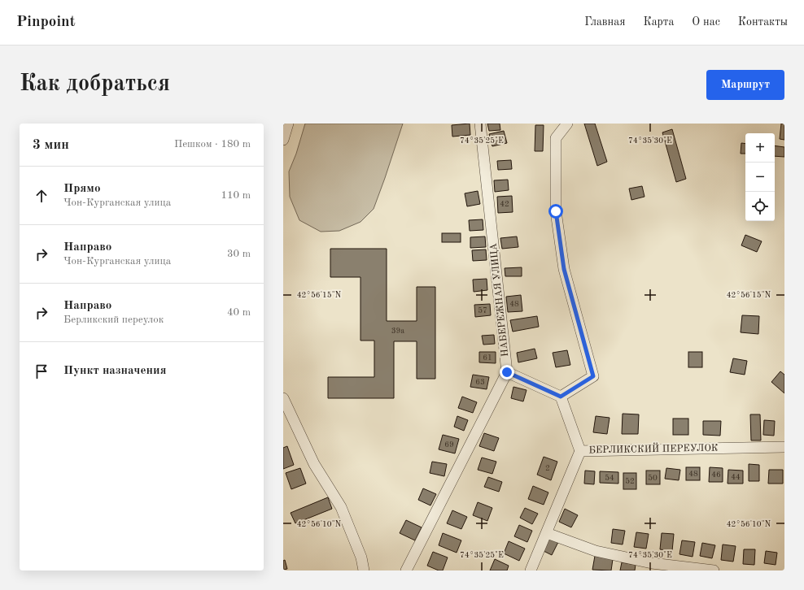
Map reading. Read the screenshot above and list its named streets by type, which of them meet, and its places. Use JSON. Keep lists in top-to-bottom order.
{
  "streets": {
    "street": ["НАБЕРЕЖНАЯ УЛИЦА", "БЕРЛИКСКИЙ ПЕРЕУЛОК"]
  },
  "house_numbers": [
    "42",
    "48",
    "57",
    "39а",
    "61",
    "63",
    "69",
    "2",
    "48",
    "46",
    "44",
    "54",
    "50",
    "52"
  ],
  "page": {
    "header": "Pinpoint",
    "nav": [
      "Главная",
      "Карта",
      "О нас",
      "Контакты"
    ],
    "buttons": "Маршрут",
    "title": "Как добраться",
    "heading": ["3 мин", "Пешком · 180 m"],
    "map_buttons": ["+", "−"],
    "list": [
      ["Прямо", "Чон-Курганская улица", "110 m"],
      ["Направо", "Чон-Курганская улица", "30 m"],
      ["Направо", "Берликский переулок", "40 m"],
      "Пункт назначения"
    ]
  },
  "coordinates": [
    "74°35'25\"E",
    "74°35'30\"E",
    "42°56'15\"N",
    "42°56'10\"N"
  ]
}
